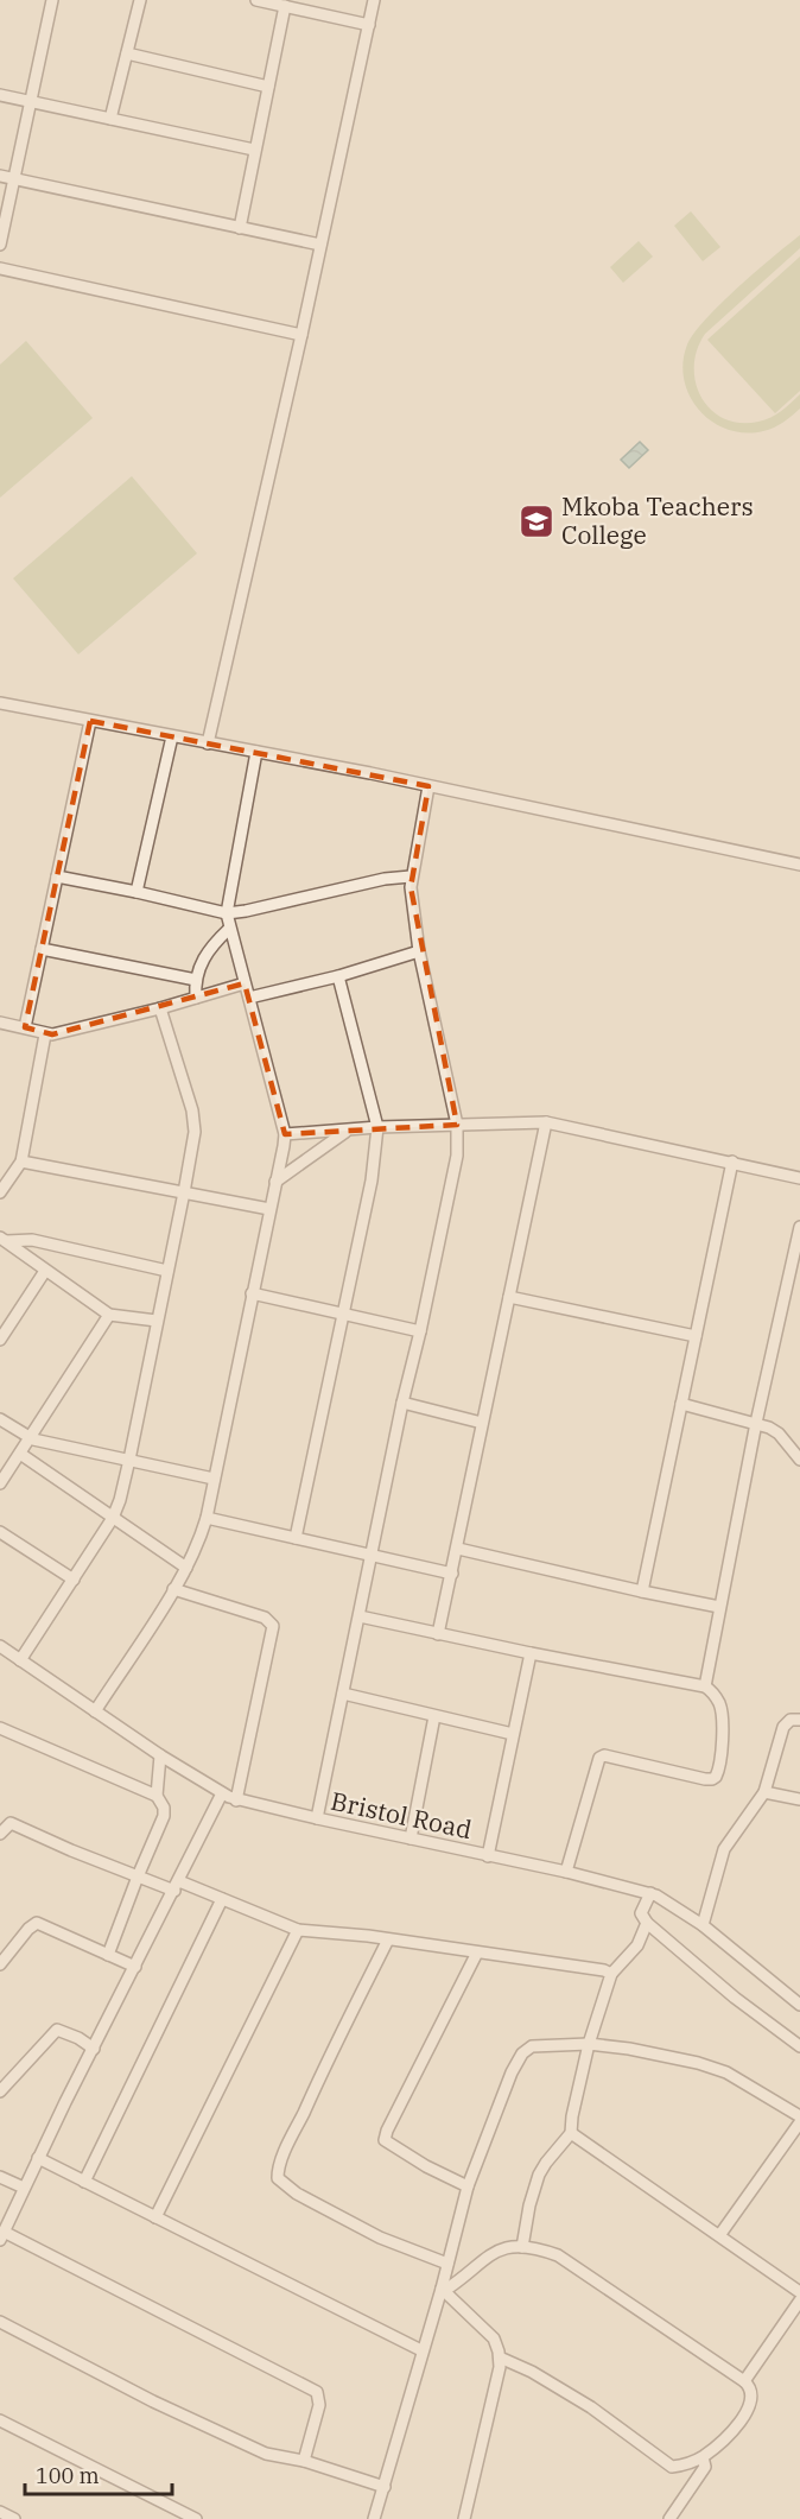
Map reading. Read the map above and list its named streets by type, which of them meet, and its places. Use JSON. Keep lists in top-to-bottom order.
{
  "streets": {
    "street": ["Bristol Road"]
  },
  "places": {
    "school or university": ["Mkoba Teachers College"]
  },
  "scale_bar": "100 m"
}
